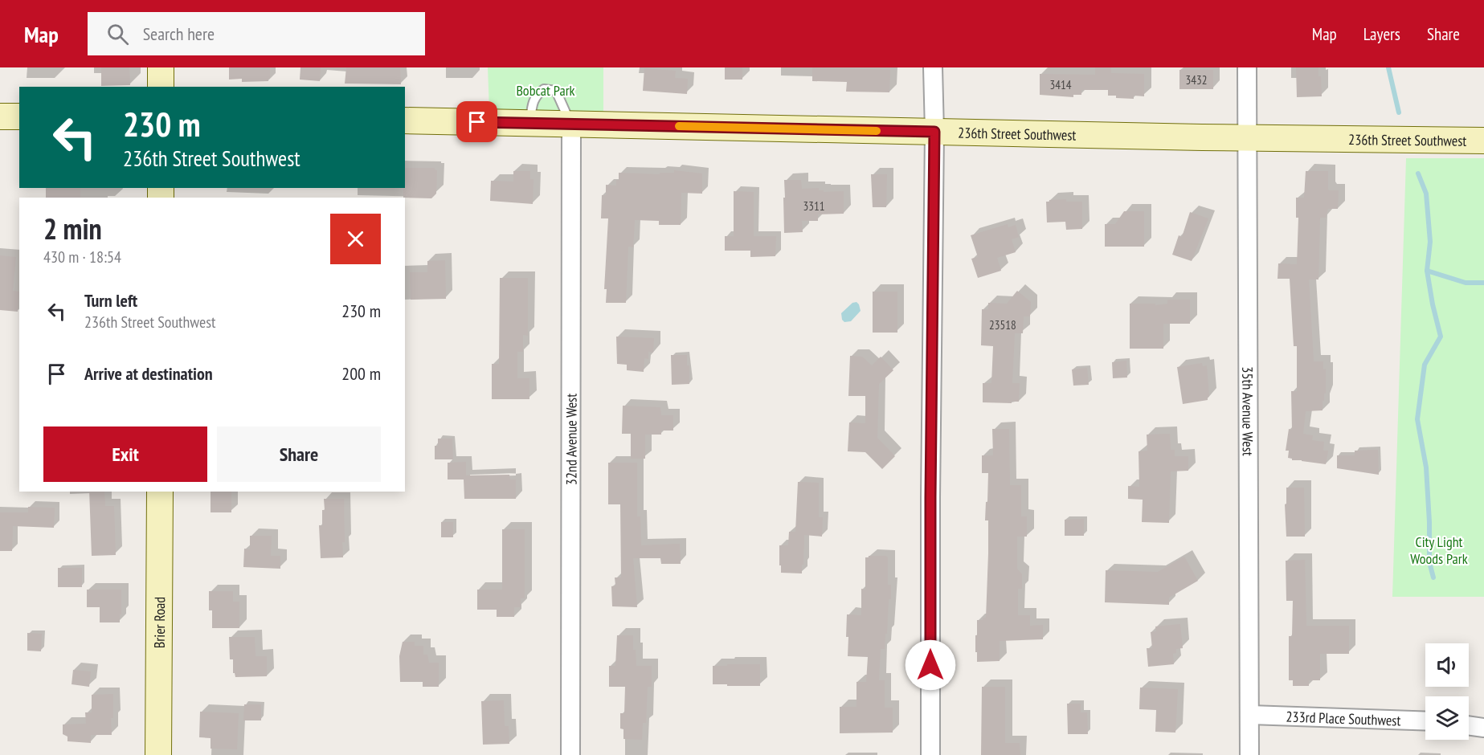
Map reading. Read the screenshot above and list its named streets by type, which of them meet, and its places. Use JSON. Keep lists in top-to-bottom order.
{
  "streets": {
    "street": [
      "236th Street Southwest",
      "35th Avenue West",
      "32nd Avenue West",
      "Brier Road",
      "233rd Place Southwest"
    ]
  },
  "crossings": [
    ["236th Street Southwest", "35th Avenue West"],
    ["236th Street Southwest", "32nd Avenue West"],
    ["35th Avenue West", "233rd Place Southwest"]
  ],
  "parks": ["Bobcat Park", "City Light Woods Park"],
  "house_numbers": [
    "3432",
    "3414",
    "3311",
    "23518"
  ],
  "page": {
    "header": "Map",
    "search": "Search here",
    "nav": ["Map", "Layers", "Share"],
    "turn": ["230 m", "236th Street Southwest"],
    "heading": ["2 min", "430 m · 18:54"],
    "list": [
      {
        "name": "Turn left",
        "note": "236th Street Southwest",
        "value": "230 m"
      },
      {
        "name": "Arrive at destination",
        "value": "200 m"
      }
    ],
    "buttons": ["Exit", "Share"]
  }
}
